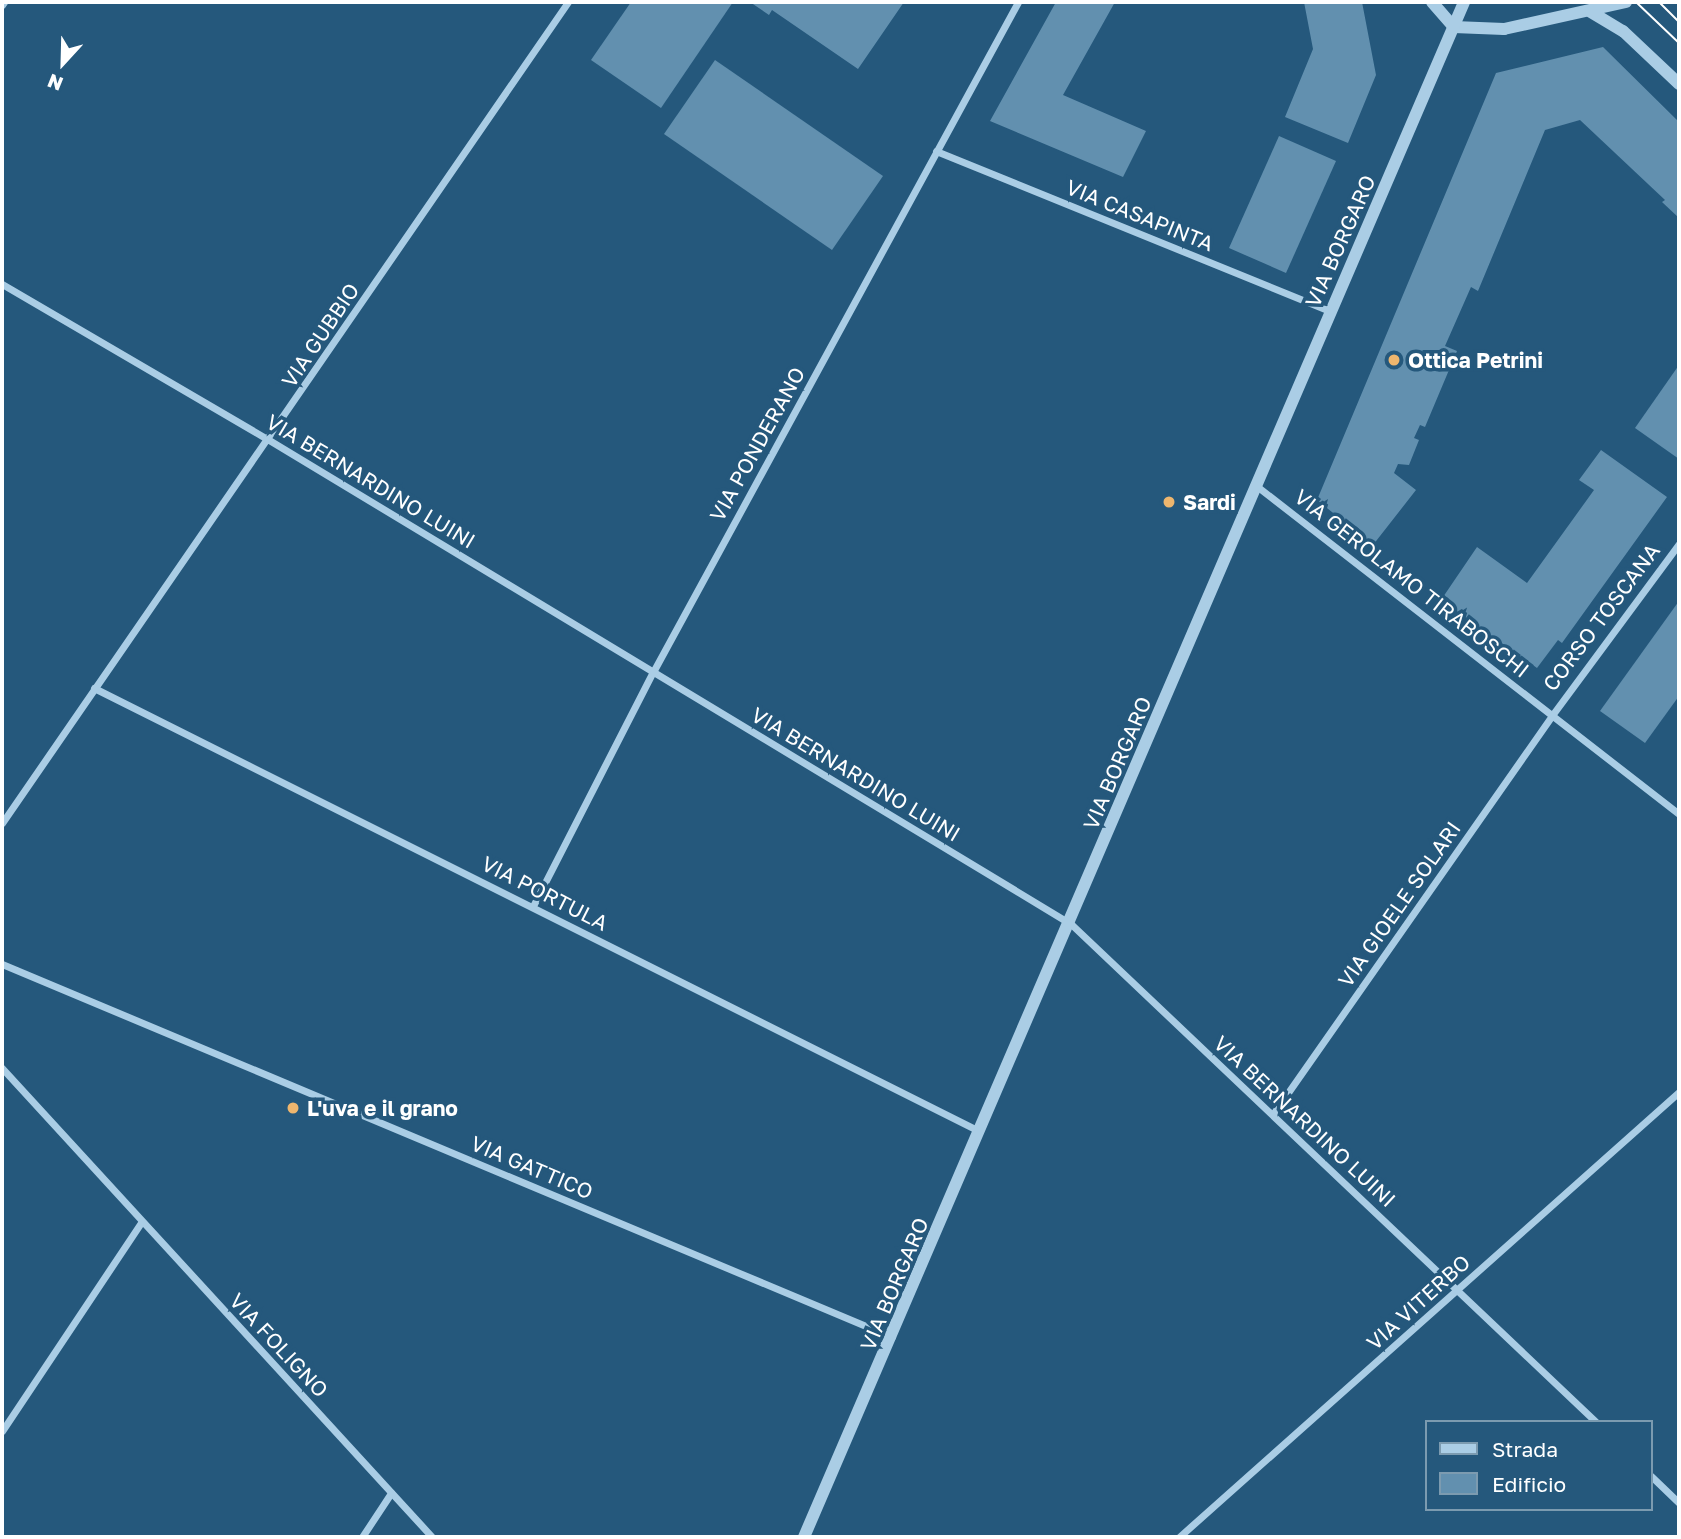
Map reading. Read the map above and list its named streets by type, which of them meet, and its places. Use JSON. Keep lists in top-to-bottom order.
{
  "streets": {
    "street": [
      "VIA CASAPINTA",
      "VIA BORGARO",
      "VIA GUBBIO",
      "VIA PONDERANO",
      "VIA BERNARDINO LUINI",
      "VIA GEROLAMO TIRABOSCHI",
      "CORSO TOSCANA",
      "VIA PORTULA",
      "VIA GIOELE SOLARI",
      "VIA GATTICO",
      "VIA VITERBO",
      "VIA FOLIGNO"
    ]
  },
  "crossings": [
    ["VIA CASAPINTA", "VIA BORGARO"],
    ["VIA CASAPINTA", "VIA PONDERANO"],
    ["VIA BORGARO", "VIA BERNARDINO LUINI"],
    ["VIA BORGARO", "VIA GEROLAMO TIRABOSCHI"],
    ["VIA BORGARO", "VIA PORTULA"],
    ["VIA BORGARO", "VIA GATTICO"],
    ["VIA GUBBIO", "VIA BERNARDINO LUINI"],
    ["VIA GUBBIO", "VIA PORTULA"],
    ["VIA PONDERANO", "VIA BERNARDINO LUINI"],
    ["VIA PONDERANO", "VIA PORTULA"],
    ["VIA BERNARDINO LUINI", "VIA GIOELE SOLARI"],
    ["VIA BERNARDINO LUINI", "VIA VITERBO"],
    ["VIA GEROLAMO TIRABOSCHI", "CORSO TOSCANA"],
    ["VIA GEROLAMO TIRABOSCHI", "VIA GIOELE SOLARI"],
    ["CORSO TOSCANA", "VIA GIOELE SOLARI"]
  ],
  "places": ["Ottica Petrini", "Sardi", "L'uva e il grano"],
  "legend": ["Strada", "Edificio"],
  "north": "bottom"
}
